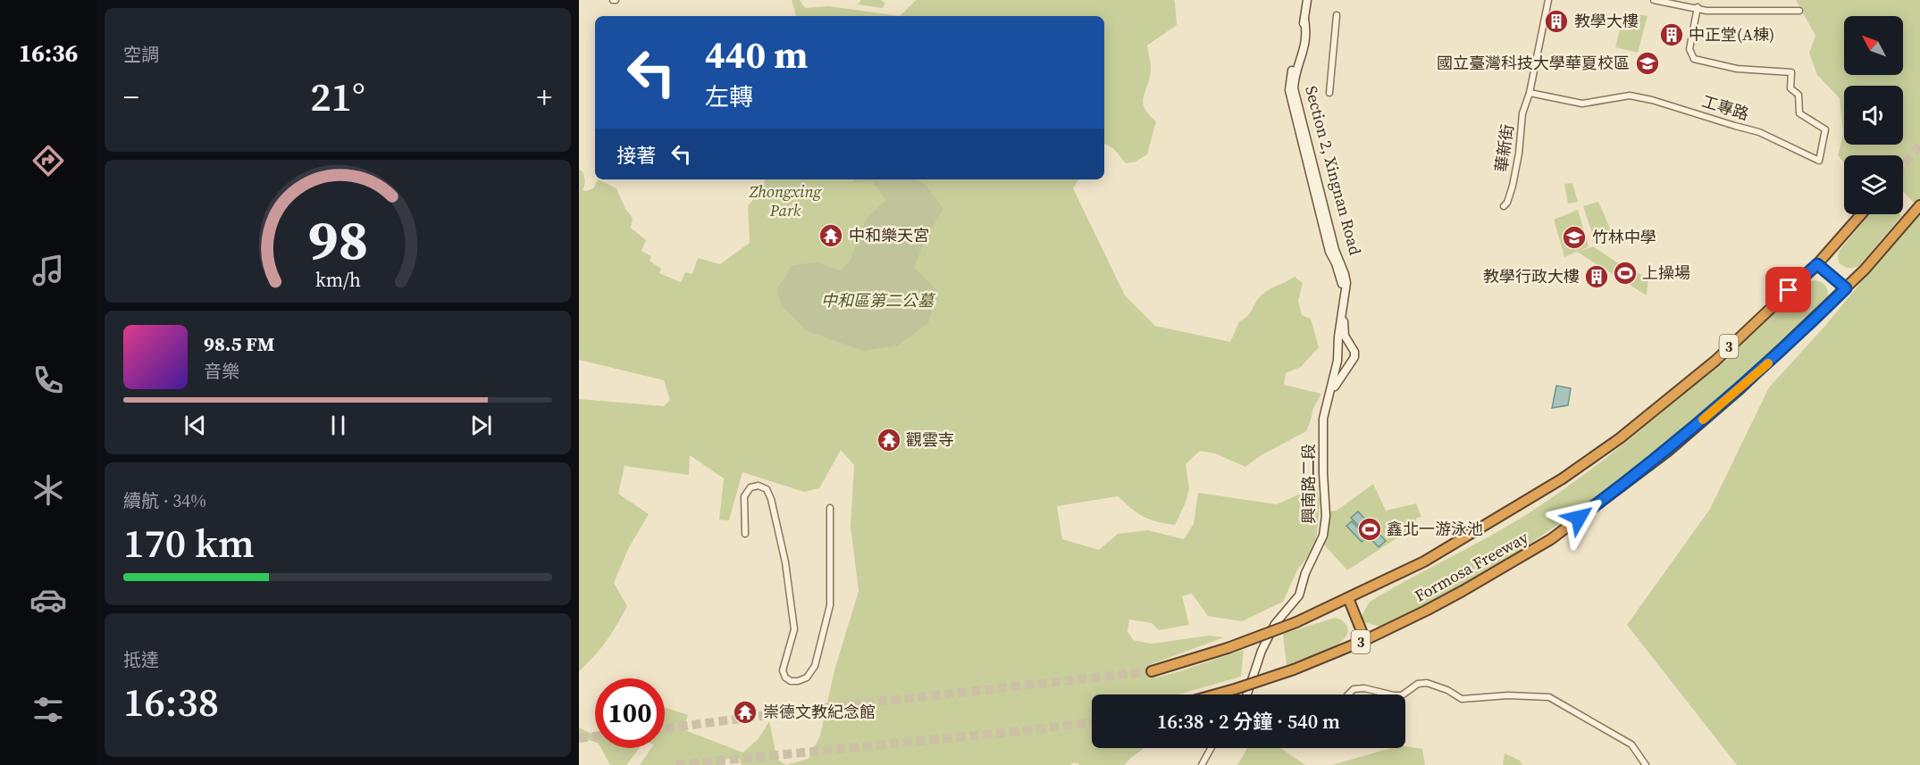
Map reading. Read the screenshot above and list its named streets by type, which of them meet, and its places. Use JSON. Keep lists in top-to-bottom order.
{
  "streets": {
    "highway": ["3", "Formosa Freeway"],
    "street": [
      "工專路",
      "華新街",
      "Section 2, Xingnan Road",
      "興南路二段"
    ]
  },
  "crossings": [
    ["工專路", "華新街"],
    ["Section 2, Xingnan Road", "興南路二段"]
  ],
  "parks": ["Zhongxing Park", "中和區第二公墓"],
  "places": {
    "building": ["教學大樓", "中正堂(A棟)", "教學行政大樓"],
    "school or university": ["國立臺灣科技大學華夏校區", "竹林中學"],
    "temple": ["中和樂天宮", "觀雲寺", "崇德文教紀念館"],
    "sports": ["上操場", "鑫北一游泳池"]
  },
  "north": "top left",
  "page": {
    "tabs": "16:36",
    "tile": [
      "空調",
      ["續航 · 34%", "170 km"],
      ["抵達", "16:38"]
    ],
    "turn": ["440 m", "左轉"],
    "heat": ["−", "21°", "+"],
    "then": "接著",
    "song": ["98.5 FM", "音樂"],
    "limit": "100",
    "trip": "16:38 · 2 分鐘 · 540 m",
    "gauge": ["98", "km/h"]
  }
}
